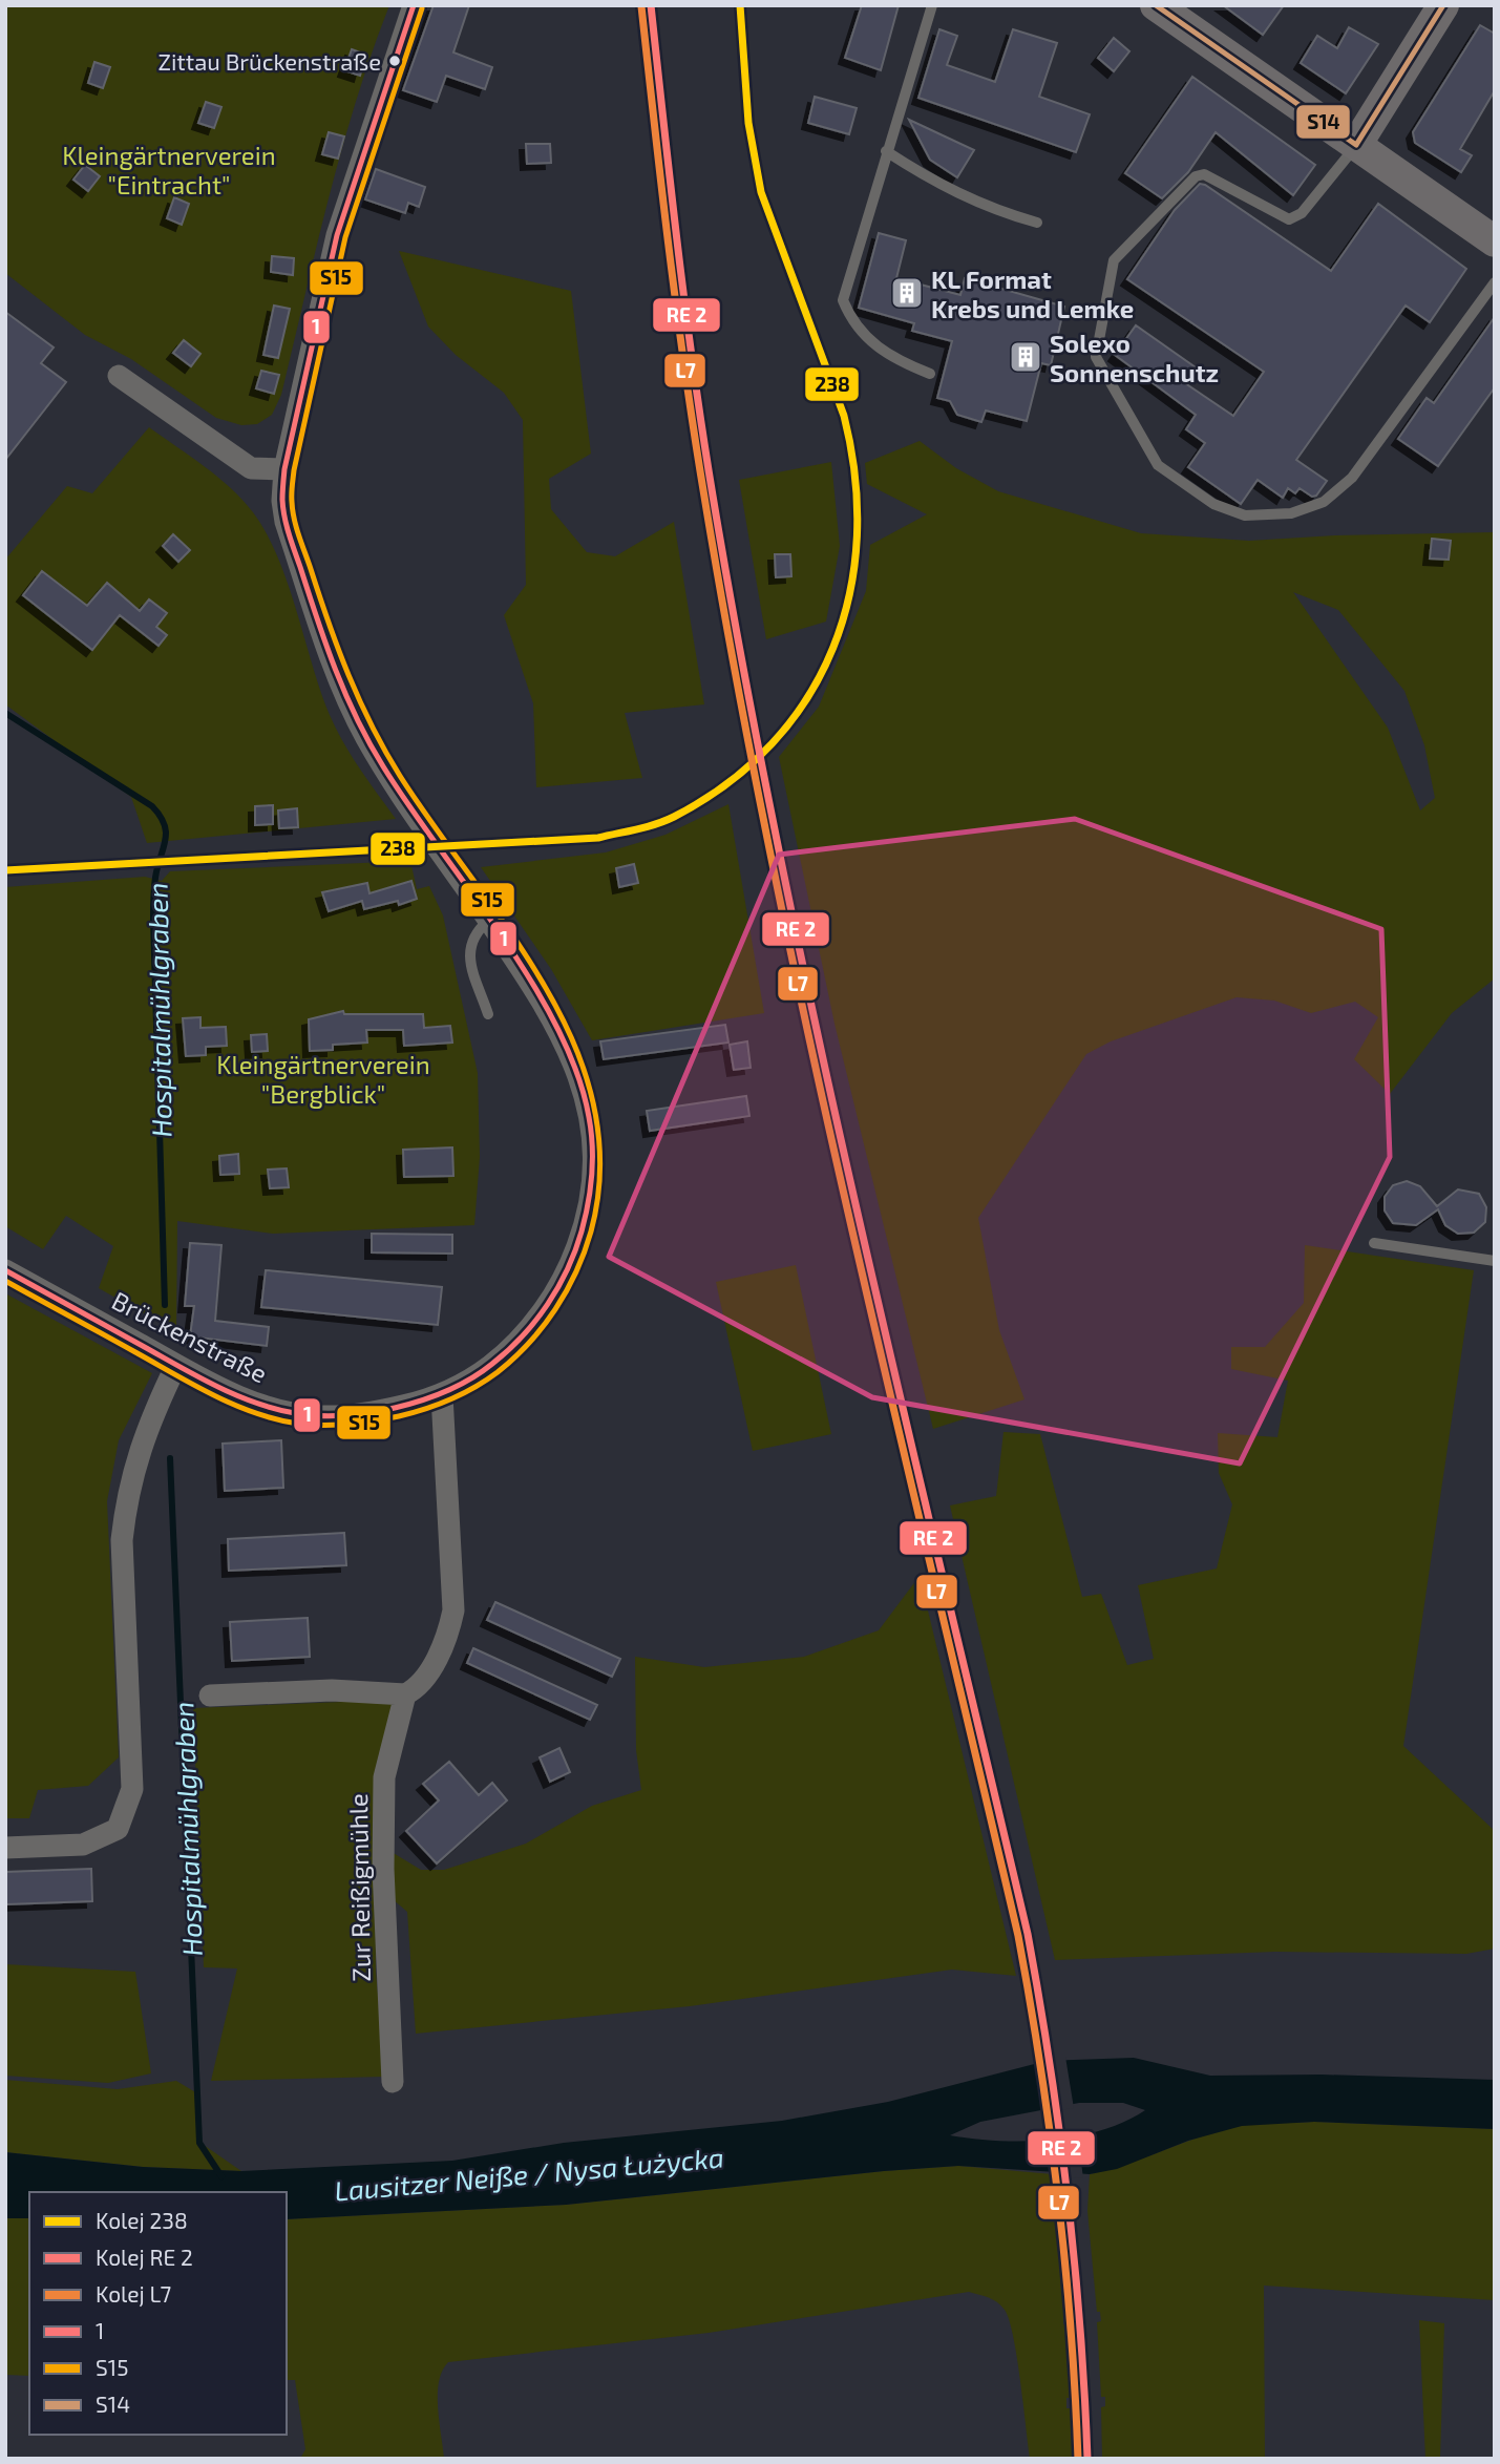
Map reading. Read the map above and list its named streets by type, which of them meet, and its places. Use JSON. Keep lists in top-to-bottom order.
{
  "streets": {
    "street": ["Brückenstraße", "Zur Reißigmühle"]
  },
  "water": ["Hospitalmühlgraben", "Lausitzer Neiße / Nysa Łużycka"],
  "parks": ["Kleingärtnerverein \"Eintracht\"", "Kleingärtnerverein \"Bergblick\""],
  "places": {
    "other": ["Zittau Brückenstraße"],
    "building": ["KL Format Krebs und Lemke", "Solexo Sonnenschutz"]
  },
  "lines": [
    "rail line 238",
    "transit line 1",
    "transit line S14",
    "rail line L7",
    "transit line S15"
  ],
  "legend": [
    "Kolej 238",
    "Kolej RE 2",
    "Kolej L7",
    "1",
    "S15",
    "S14"
  ]
}
